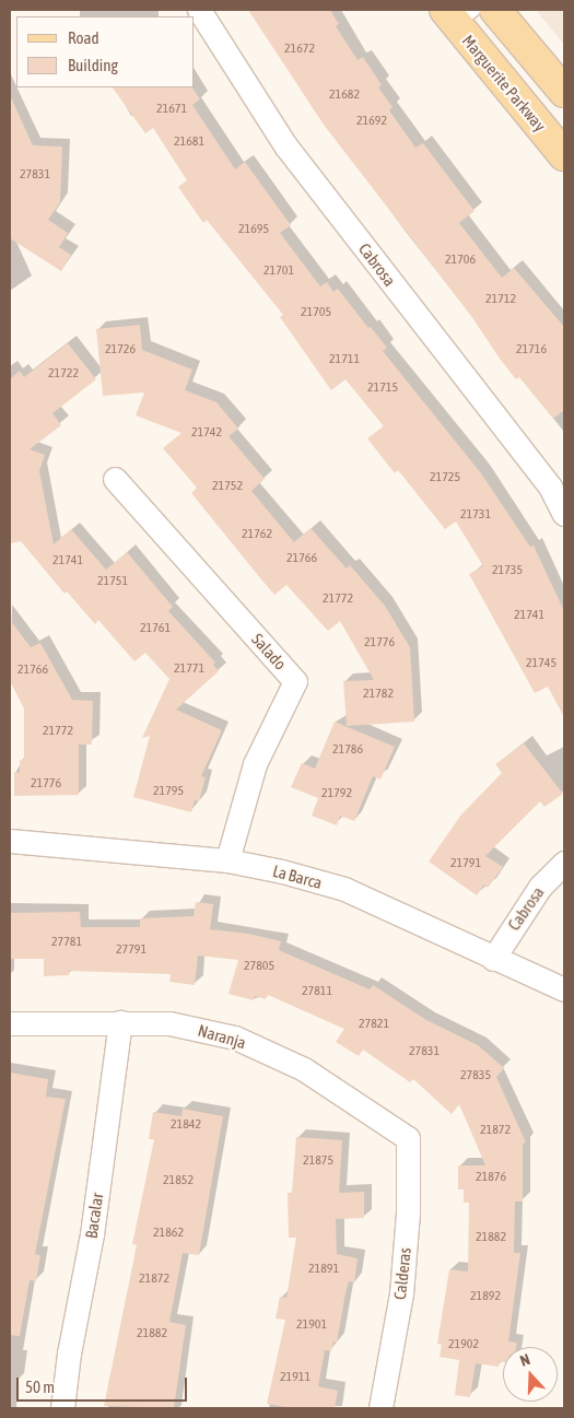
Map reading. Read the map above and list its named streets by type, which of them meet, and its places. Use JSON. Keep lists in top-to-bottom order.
{
  "streets": {
    "main road": ["Marguerite Parkway"],
    "street": [
      "Cabrosa",
      "Salado",
      "La Barca",
      "Naranja",
      "Bacalar",
      "Calderas"
    ]
  },
  "crossings": [
    ["Cabrosa", "La Barca"],
    ["Salado", "La Barca"],
    ["Naranja", "Bacalar"],
    ["Naranja", "Calderas"]
  ],
  "house_numbers": [
    "21672",
    "21682",
    "21671",
    "21692",
    "21681",
    "27831",
    "21695",
    "21706",
    "21701",
    "21712",
    "21705",
    "21726",
    "21716",
    "21711",
    "21722",
    "21715",
    "21742",
    "21725",
    "21752",
    "21731",
    "21762",
    "21766",
    "21741",
    "21735",
    "21751",
    "21772",
    "21741",
    "21761",
    "21776",
    "21745",
    "21771",
    "21766",
    "21782",
    "21772",
    "21786",
    "21776",
    "21795",
    "21792",
    "21791",
    "27781",
    "27791",
    "27805",
    "27811",
    "27821",
    "27831",
    "27835",
    "21842",
    "21872",
    "21875",
    "21876",
    "21852",
    "21862",
    "21882",
    "21891",
    "21872",
    "21892",
    "21901",
    "21882",
    "21902",
    "21911"
  ],
  "legend": ["Road", "Building"],
  "scale_bar": "50 m",
  "north": "top"
}
